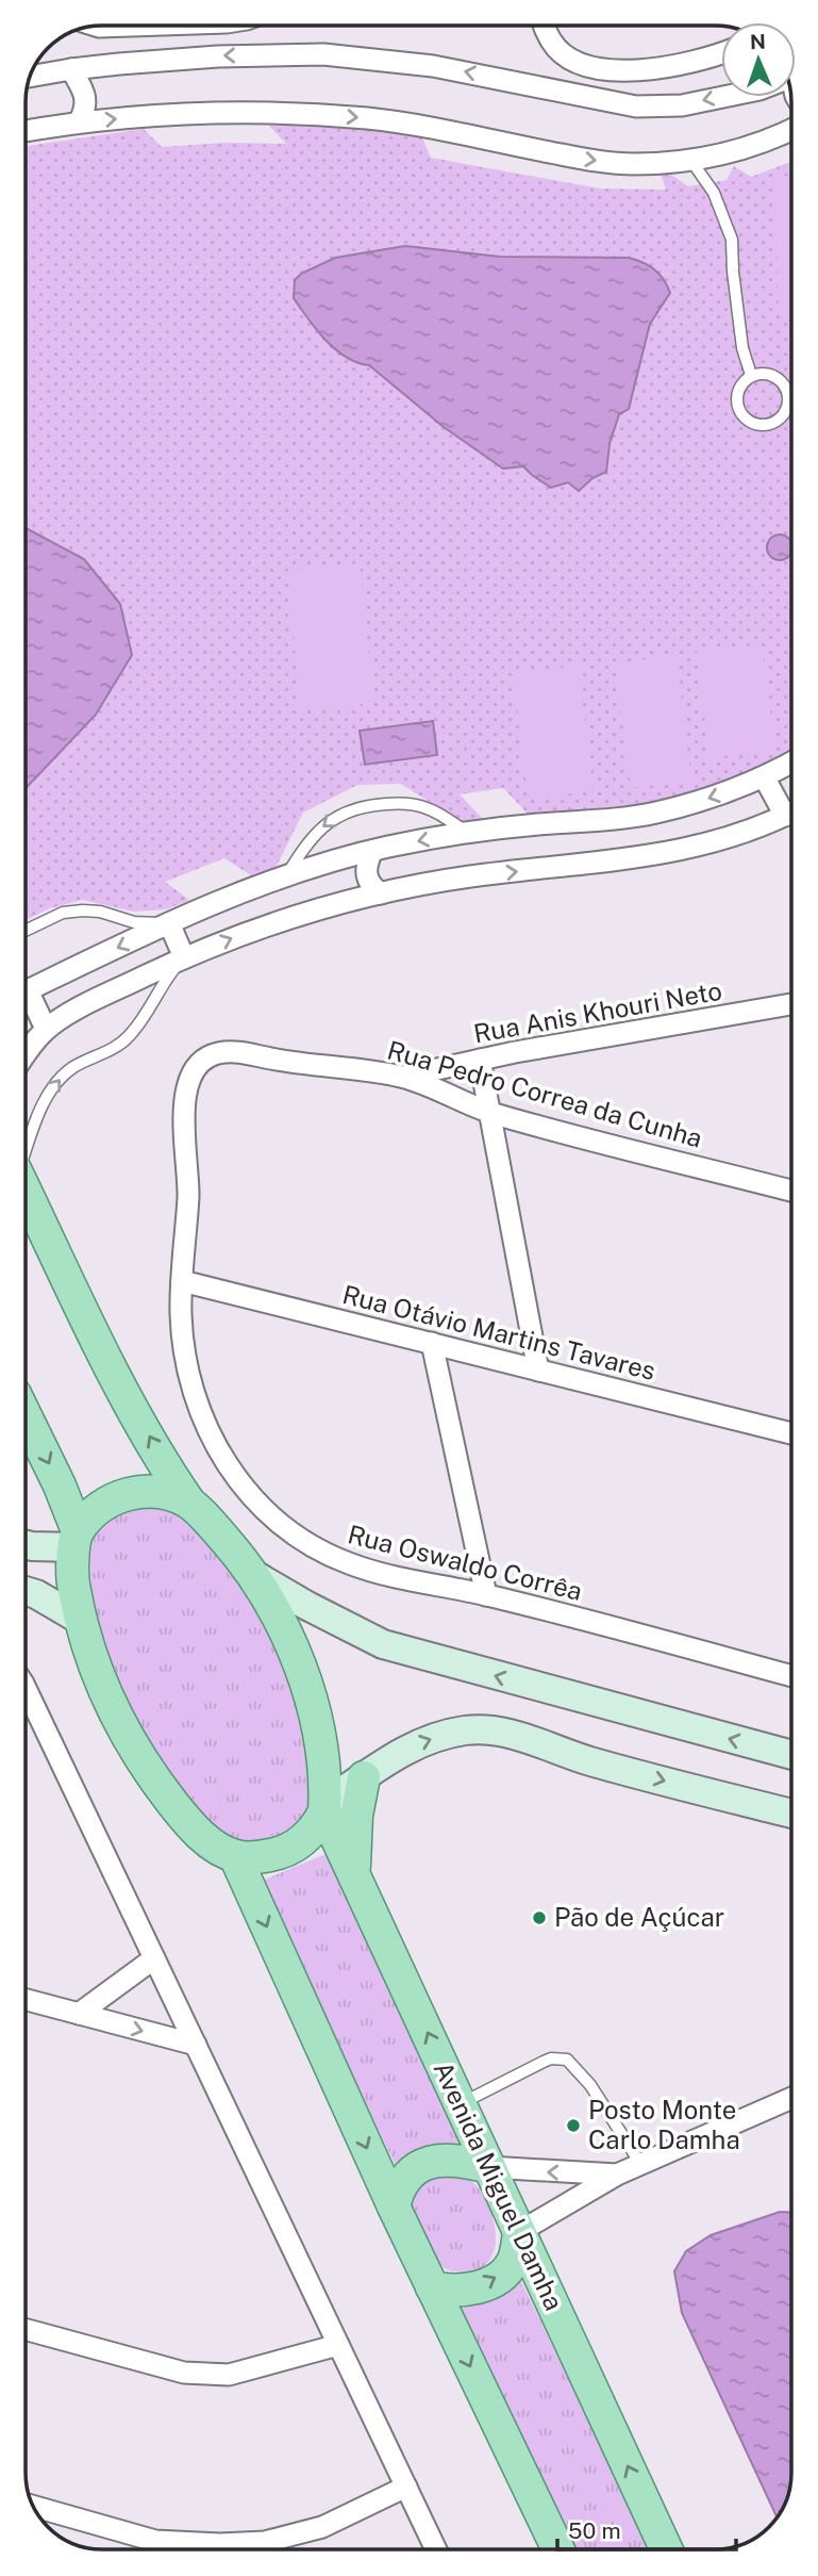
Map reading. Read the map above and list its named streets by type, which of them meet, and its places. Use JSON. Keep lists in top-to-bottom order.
{
  "streets": {
    "main road": ["Avenida Miguel Damha"],
    "street": [
      "Rua Anis Khouri Neto",
      "Rua Pedro Correa da Cunha",
      "Rua Otávio Martins Tavares",
      "Rua Oswaldo Corrêa"
    ]
  },
  "crossings": [
    ["Rua Anis Khouri Neto", "Rua Pedro Correa da Cunha"],
    ["Rua Pedro Correa da Cunha", "Rua Oswaldo Corrêa"],
    ["Rua Otávio Martins Tavares", "Rua Oswaldo Corrêa"]
  ],
  "places": ["Pão de Açúcar", "Posto Monte Carlo Damha"],
  "scale_bar": "50 m",
  "north": "top"
}
